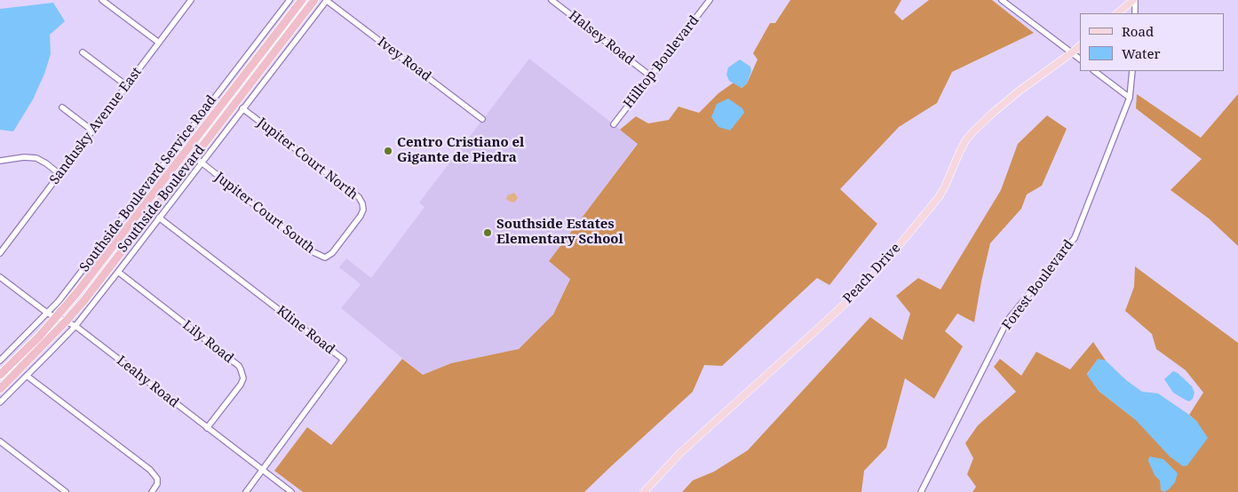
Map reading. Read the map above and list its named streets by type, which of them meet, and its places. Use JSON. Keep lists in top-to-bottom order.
{
  "streets": {
    "highway": ["Southside Boulevard"],
    "main road": ["Peach Drive"],
    "street": [
      "Halsey Road",
      "Ivey Road",
      "Hilltop Boulevard",
      "Sandusky Avenue East",
      "Jupiter Court North",
      "Southside Boulevard Service Road",
      "Jupiter Court South",
      "Forest Boulevard",
      "Kline Road",
      "Lily Road",
      "Leahy Road"
    ]
  },
  "crossings": [
    ["Halsey Road", "Hilltop Boulevard"],
    ["Jupiter Court North", "Jupiter Court South"],
    ["Southside Boulevard Service Road", "Jupiter Court South"],
    ["Southside Boulevard Service Road", "Leahy Road"],
    ["Southside Boulevard", "Jupiter Court South"],
    ["Southside Boulevard", "Leahy Road"],
    ["Kline Road", "Leahy Road"],
    ["Lily Road", "Leahy Road"]
  ],
  "places": ["Centro Cristiano el Gigante de Piedra", "Southside Estates Elementary School"],
  "legend": ["Road", "Water"]
}
